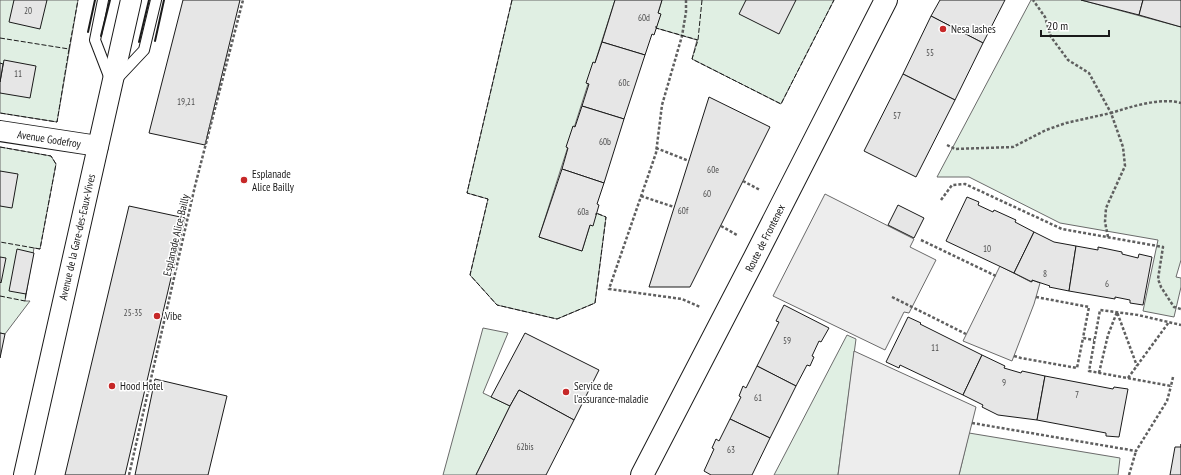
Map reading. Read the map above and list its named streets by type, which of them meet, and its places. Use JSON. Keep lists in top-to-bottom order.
{
  "streets": {
    "main road": ["Route de Frontenex"],
    "street": ["Avenue Godefroy", "Avenue de la Gare-des-Eaux-Vives"],
    "path": ["Esplanade Alice-Bailly"]
  },
  "crossings": [
    ["Avenue Godefroy", "Avenue de la Gare-des-Eaux-Vives"]
  ],
  "places": [
    "Nesa lashes",
    "Esplanade Alice Bailly",
    "Vibe",
    "Hood Hotel",
    "Service de l'assurance-maladie"
  ],
  "house_numbers": [
    "20",
    "60d",
    "55",
    "11",
    "60c",
    "19,21",
    "57",
    "60b",
    "60e",
    "60",
    "60f",
    "60a",
    "10",
    "8",
    "6",
    "25-35",
    "59",
    "11",
    "9",
    "7",
    "61",
    "62bis",
    "63"
  ],
  "scale_bar": "20 m"
}
